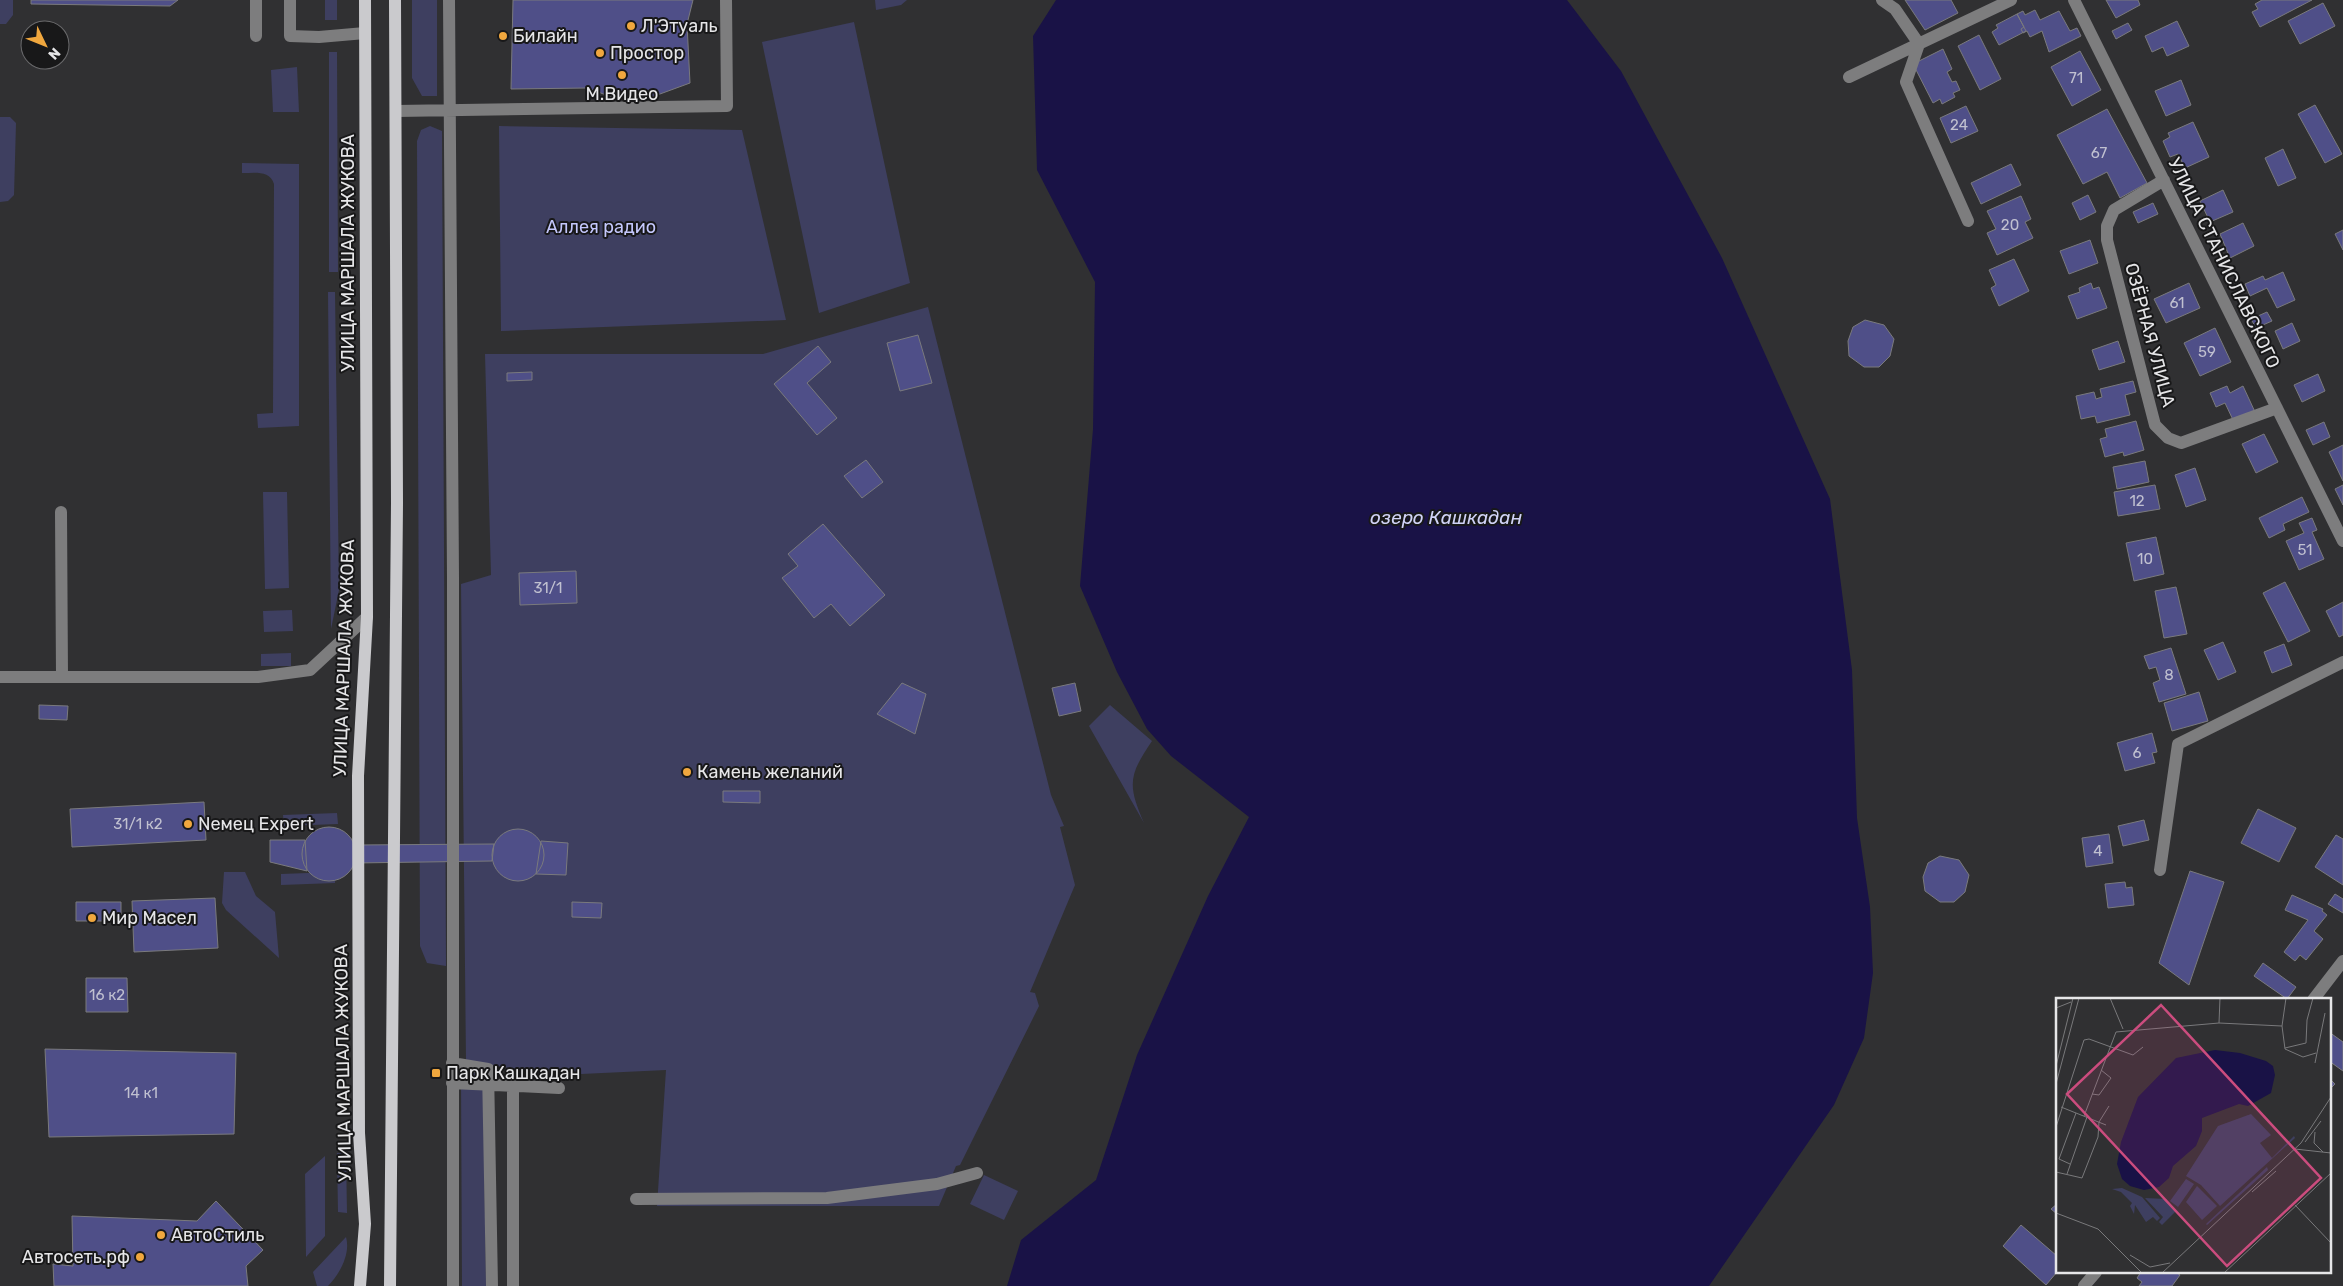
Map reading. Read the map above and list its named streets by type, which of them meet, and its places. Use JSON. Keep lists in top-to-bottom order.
{
  "streets": {
    "main road": ["УЛИЦА МАРШАЛА ЖУКОВА"],
    "street": ["УЛИЦА СТАНИСЛАВСКОГО", "ОЗЁРНАЯ УЛИЦА"]
  },
  "crossings": [
    ["УЛИЦА СТАНИСЛАВСКОГО", "ОЗЁРНАЯ УЛИЦА"]
  ],
  "water": ["озеро Кашкадан"],
  "parks": ["Аллея радио"],
  "places": {
    "other": [
      "Л'Этуаль",
      "Билайн",
      "Простор",
      "М.Видео",
      "Камень желаний",
      "Nемец Expert",
      "Мир Масел",
      "АвтоСтиль",
      "Автосеть.рф"
    ],
    "transit": ["Парк Кашкадан"]
  },
  "house_numbers": [
    "71",
    "24",
    "67",
    "20",
    "61",
    "59",
    "12",
    "51",
    "10",
    "31/1",
    "8",
    "6",
    "31/1 к2",
    "4",
    "16 к2",
    "14 к1"
  ],
  "north": "bottom right"
}
